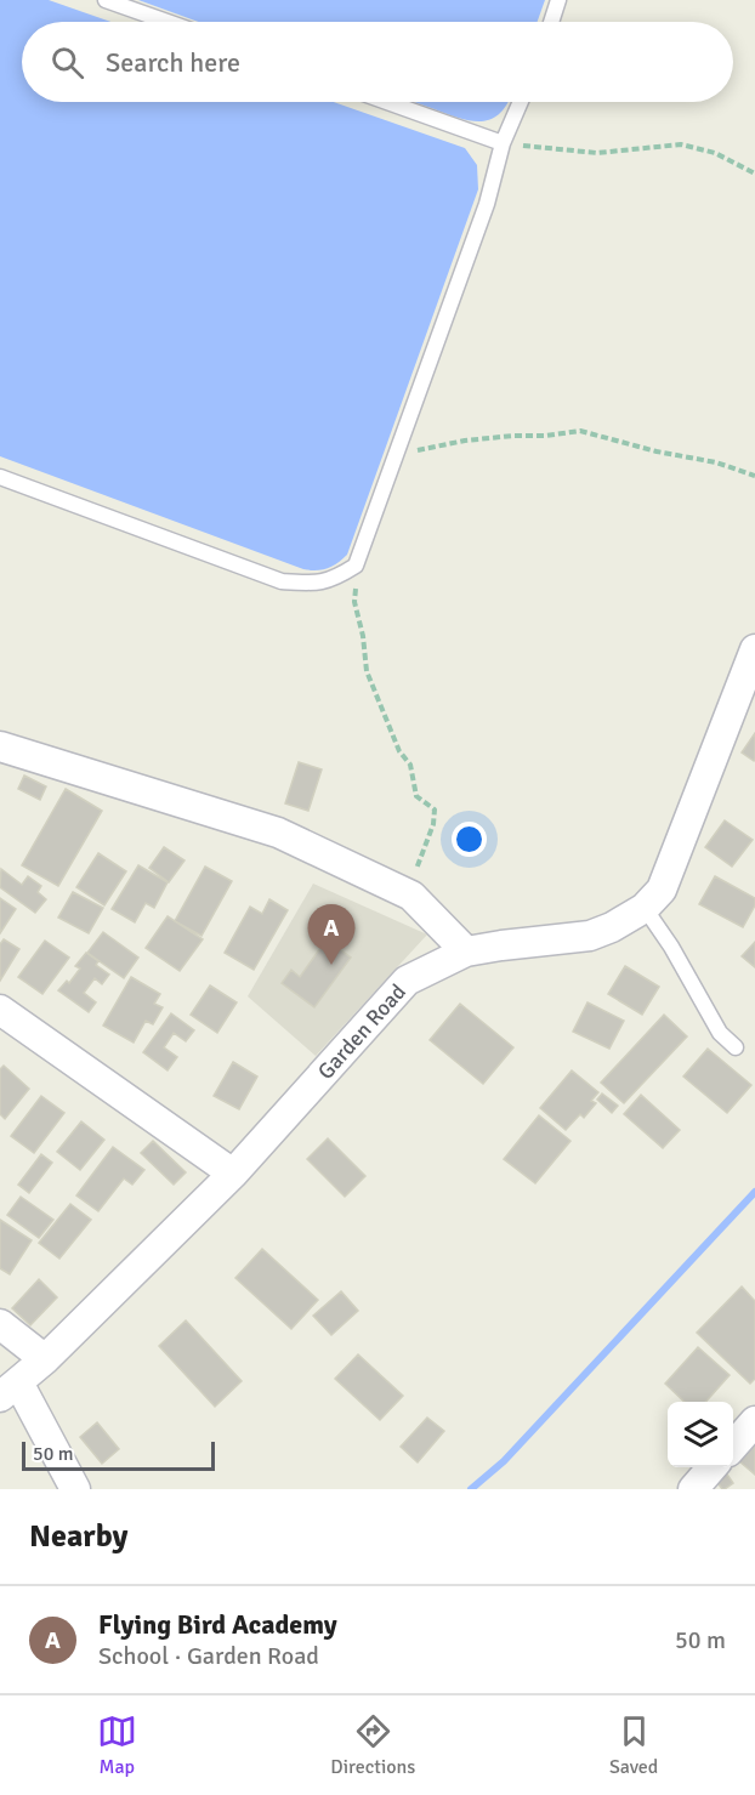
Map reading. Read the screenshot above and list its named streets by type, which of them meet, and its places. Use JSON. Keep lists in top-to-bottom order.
{
  "streets": {
    "street": ["Garden Road"]
  },
  "scale_bar": "50 m",
  "page": {
    "search": "Search here",
    "pins": "A",
    "scale": "50 m",
    "heading": "Nearby",
    "list": [
      {
        "mark": "A",
        "name": "Flying Bird Academy",
        "note": "School · Garden Road",
        "value": "50 m"
      }
    ],
    "nav": ["Map", "Directions", "Saved"]
  }
}
